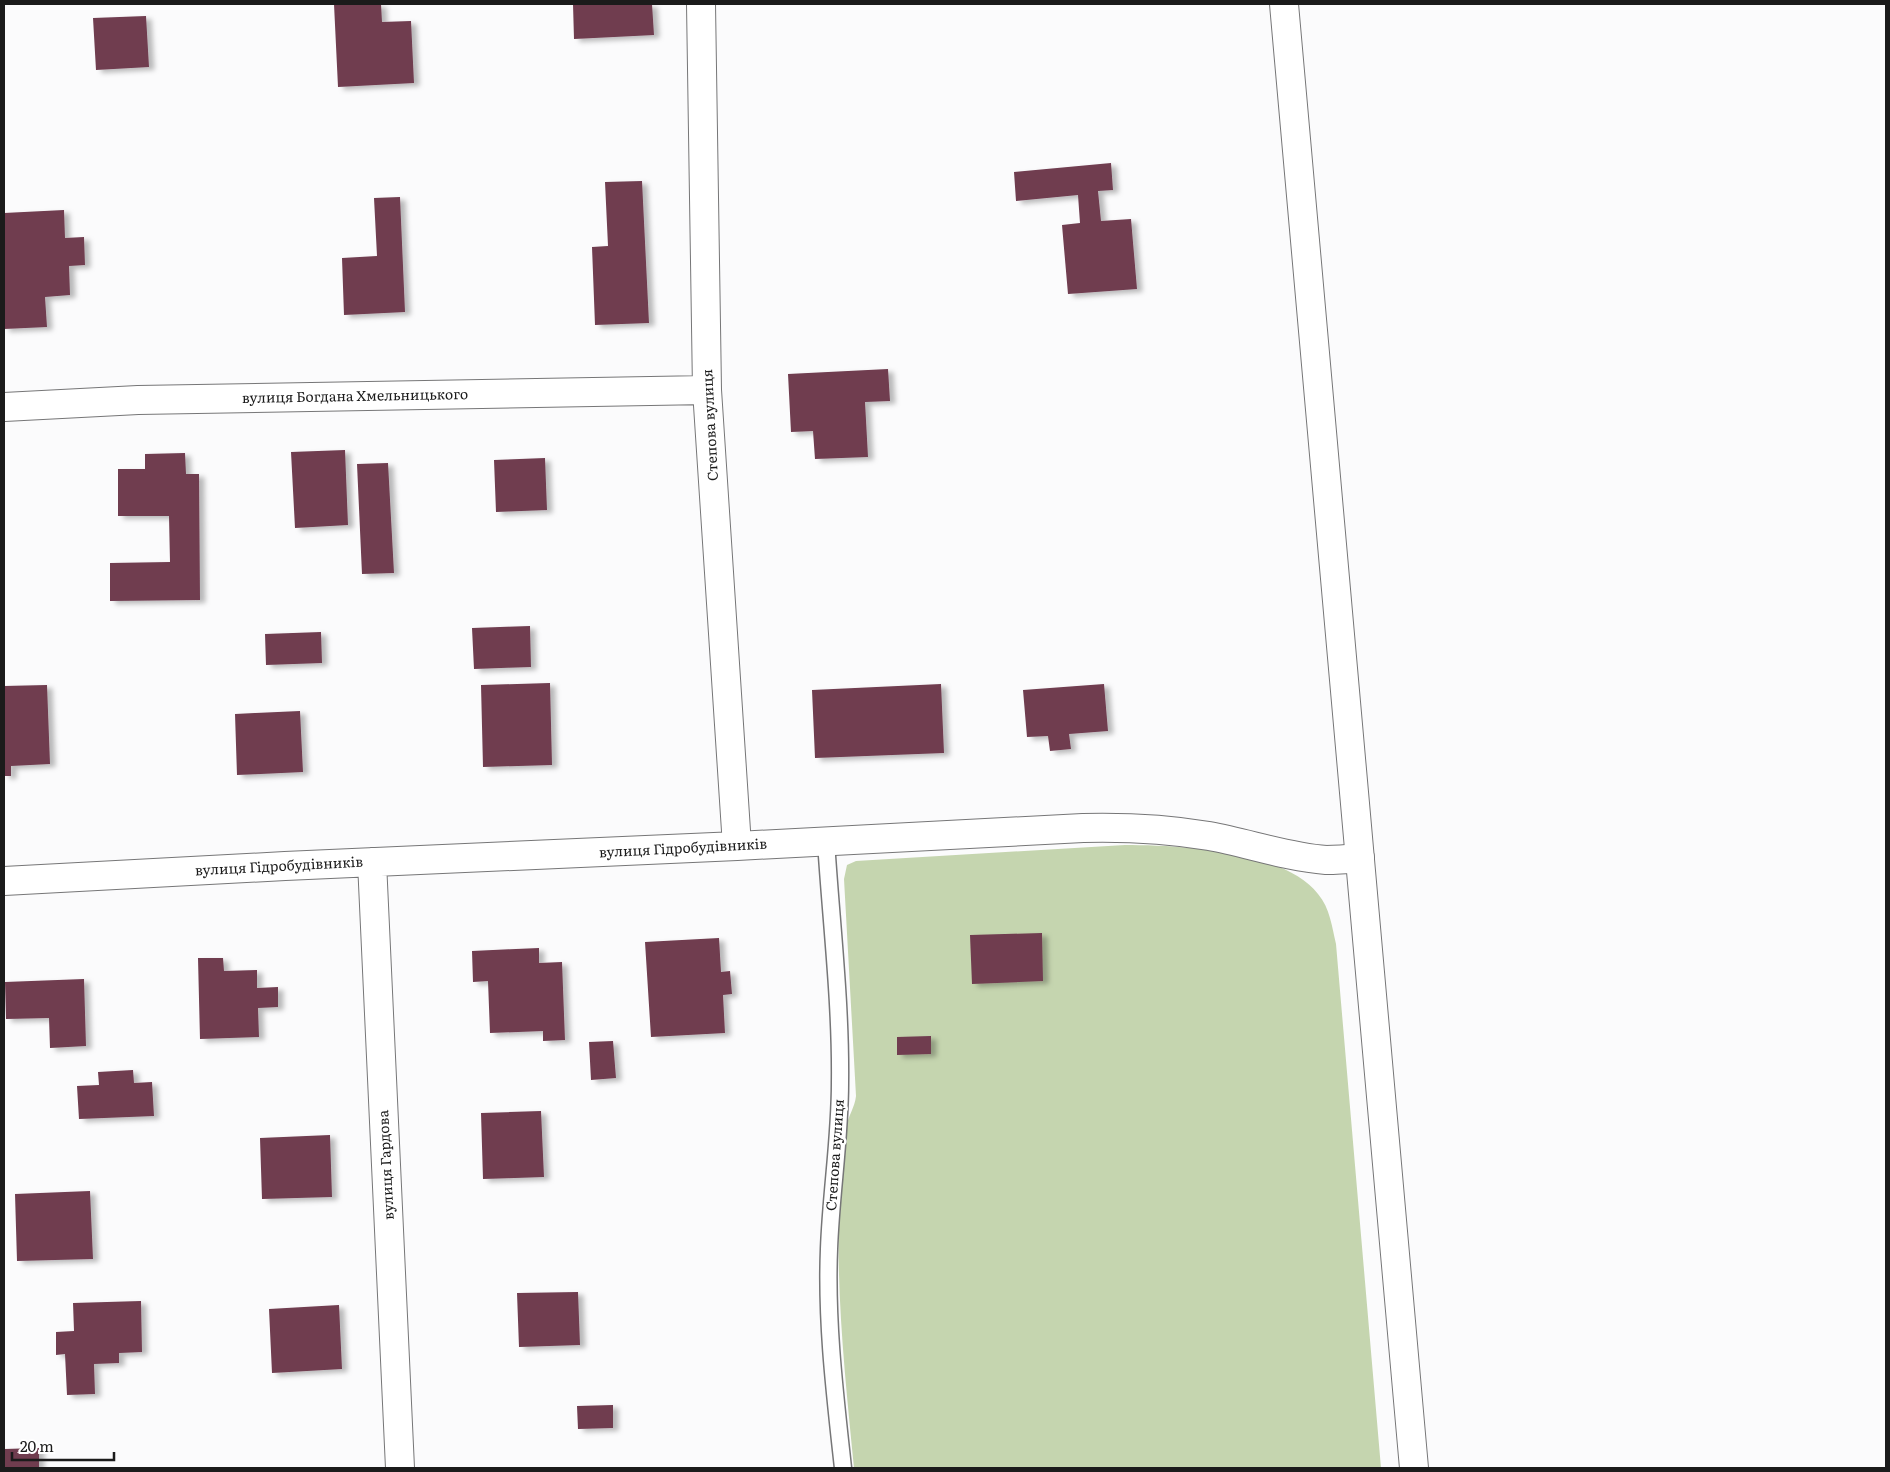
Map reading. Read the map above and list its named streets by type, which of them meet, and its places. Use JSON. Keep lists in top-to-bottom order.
{
  "streets": {
    "street": [
      "вулиця Богдана Хмельницького",
      "Степова вулиця",
      "вулиця Гідробудівників",
      "вулиця Гардова"
    ]
  },
  "crossings": [
    ["вулиця Богдана Хмельницького", "Степова вулиця"],
    ["Степова вулиця", "вулиця Гідробудівників"],
    ["вулиця Гідробудівників", "вулиця Гардова"]
  ],
  "scale_bar": "20 m"
}
